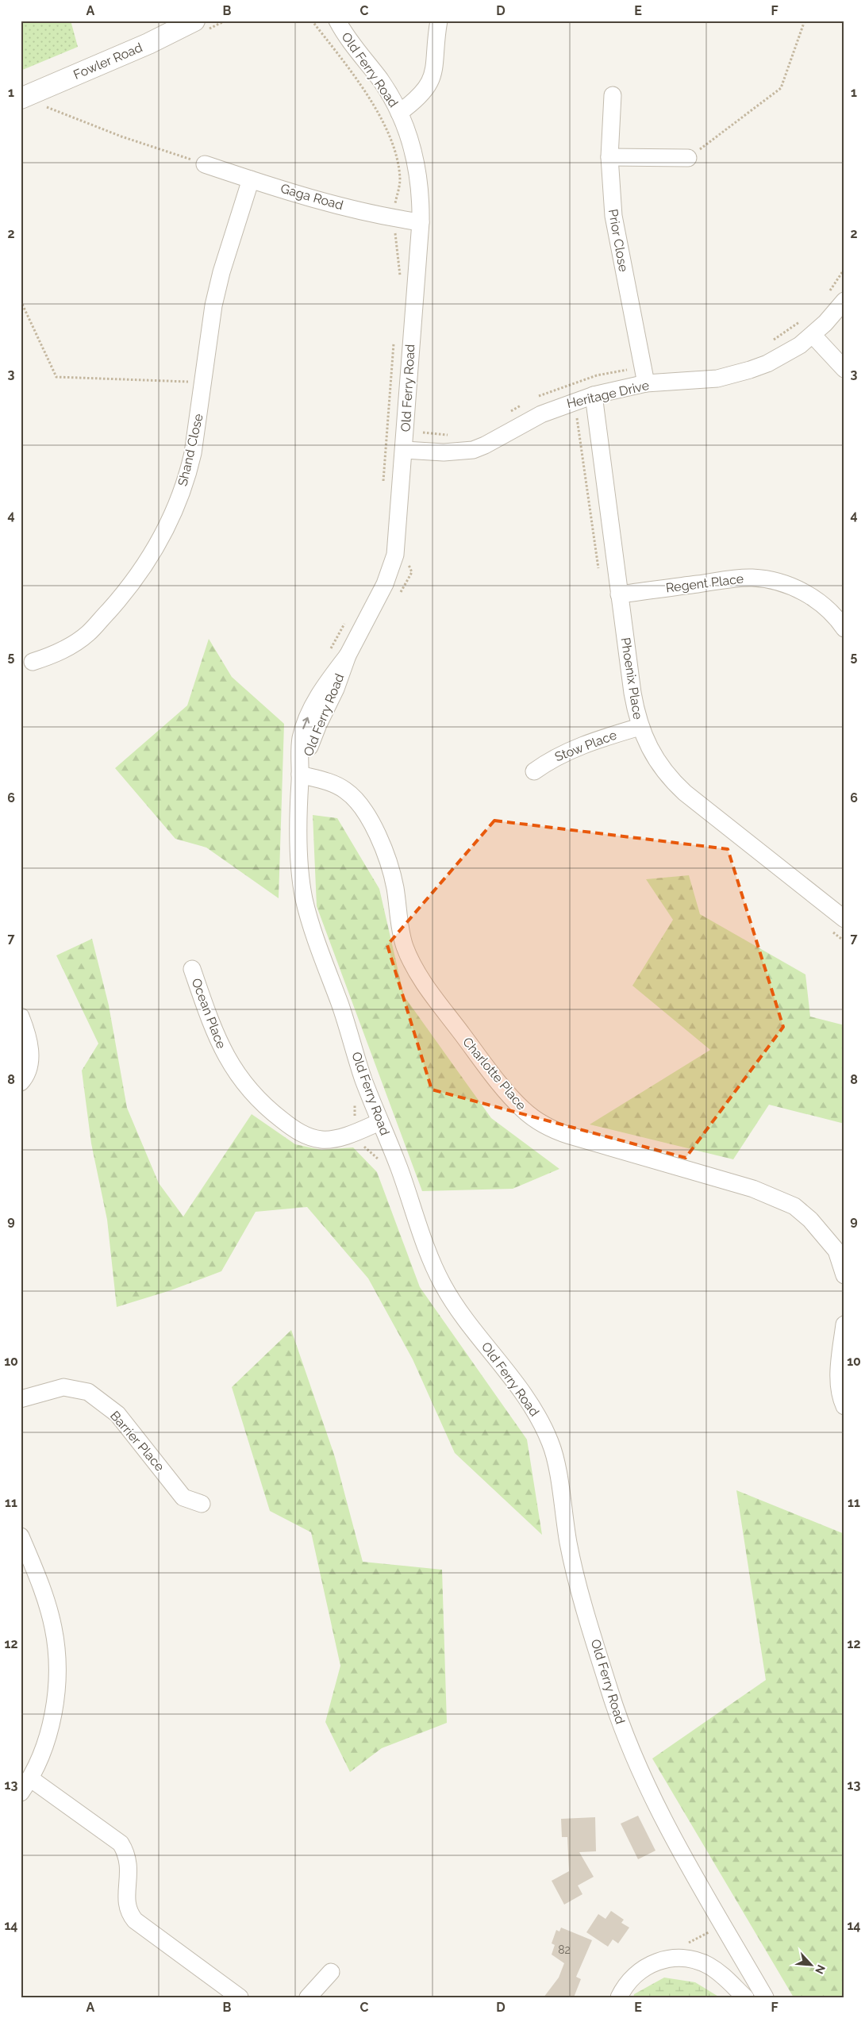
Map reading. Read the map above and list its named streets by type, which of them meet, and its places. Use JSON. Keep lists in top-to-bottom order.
{
  "streets": {
    "street": [
      "Fowler Road",
      "Old Ferry Road",
      "Gaga Road",
      "Prior Close",
      "Heritage Drive",
      "Shand Close",
      "Regent Place",
      "Phoenix Place",
      "Stow Place",
      "Ocean Place",
      "Charlotte Place",
      "Barrier Place"
    ]
  },
  "crossings": [
    ["Old Ferry Road", "Gaga Road"],
    ["Old Ferry Road", "Heritage Drive"],
    ["Old Ferry Road", "Ocean Place"],
    ["Old Ferry Road", "Charlotte Place"],
    ["Gaga Road", "Shand Close"],
    ["Prior Close", "Heritage Drive"],
    ["Heritage Drive", "Phoenix Place"],
    ["Regent Place", "Phoenix Place"],
    ["Phoenix Place", "Stow Place"]
  ],
  "house_numbers": ["82"],
  "north": "bottom right",
  "grid": {
    "columns": [
      "A",
      "B",
      "C",
      "D",
      "E",
      "F"
    ],
    "rows": [
      "1",
      "2",
      "3",
      "4",
      "5",
      "6",
      "7",
      "8",
      "9",
      "10",
      "11",
      "12",
      "13",
      "14"
    ]
  }
}
